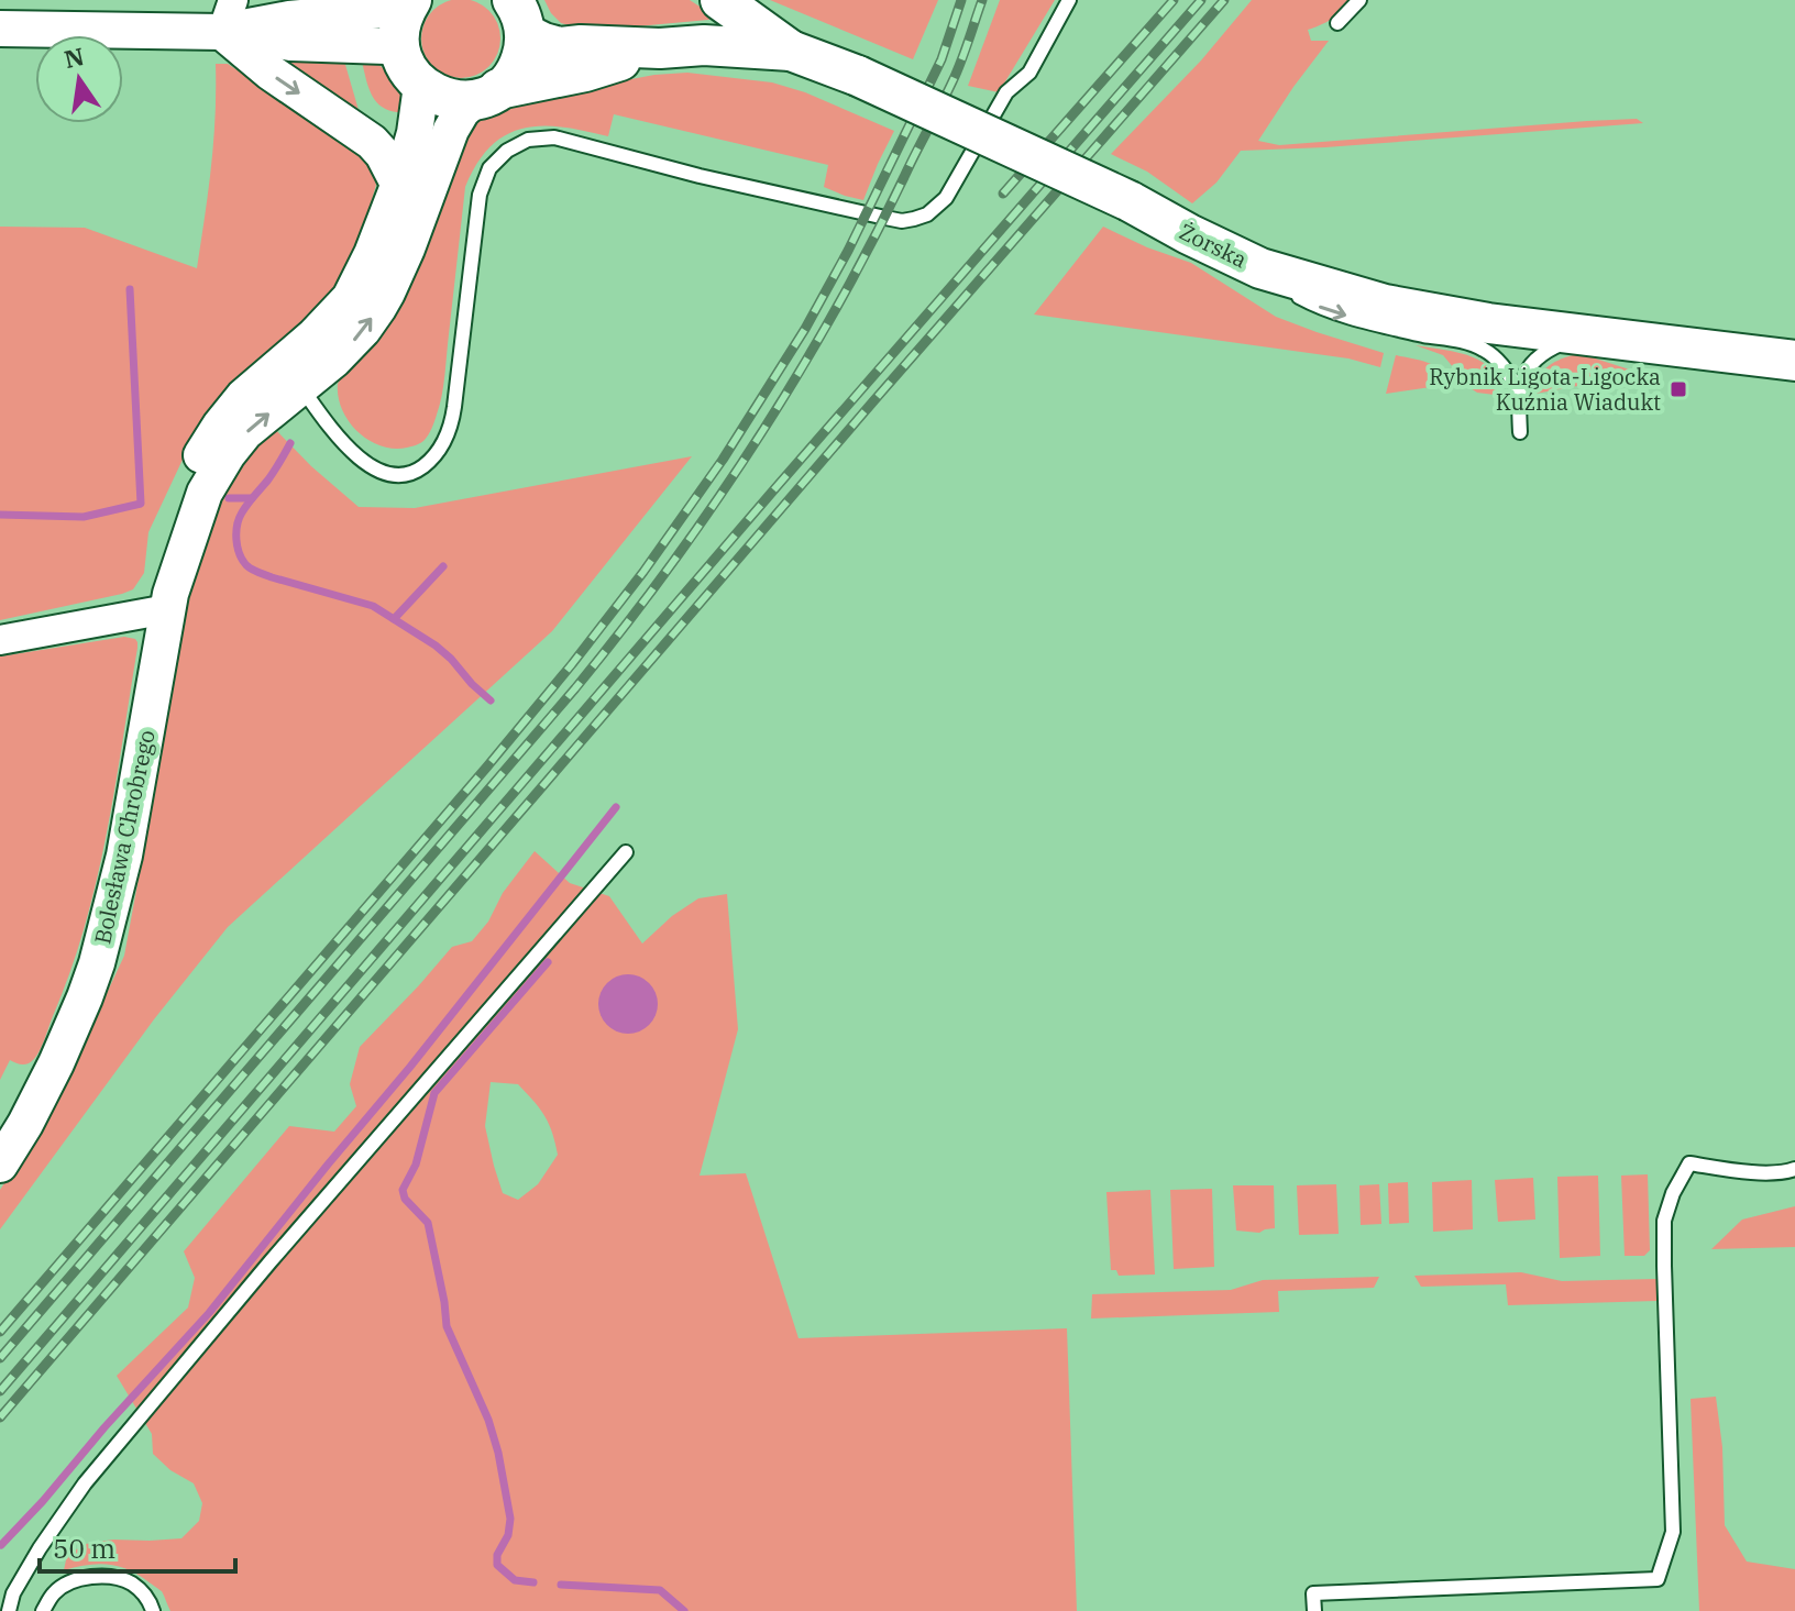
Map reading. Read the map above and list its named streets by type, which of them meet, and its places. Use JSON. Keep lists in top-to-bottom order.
{
  "streets": {
    "main road": ["Żorska"],
    "street": ["Bolesława Chrobrego"]
  },
  "crossings": [
    ["Żorska", "Bolesława Chrobrego"]
  ],
  "places": {
    "transit": ["Rybnik Ligota-Ligocka Kuźnia Wiadukt"]
  },
  "scale_bar": "50 m",
  "north": "top"
}
